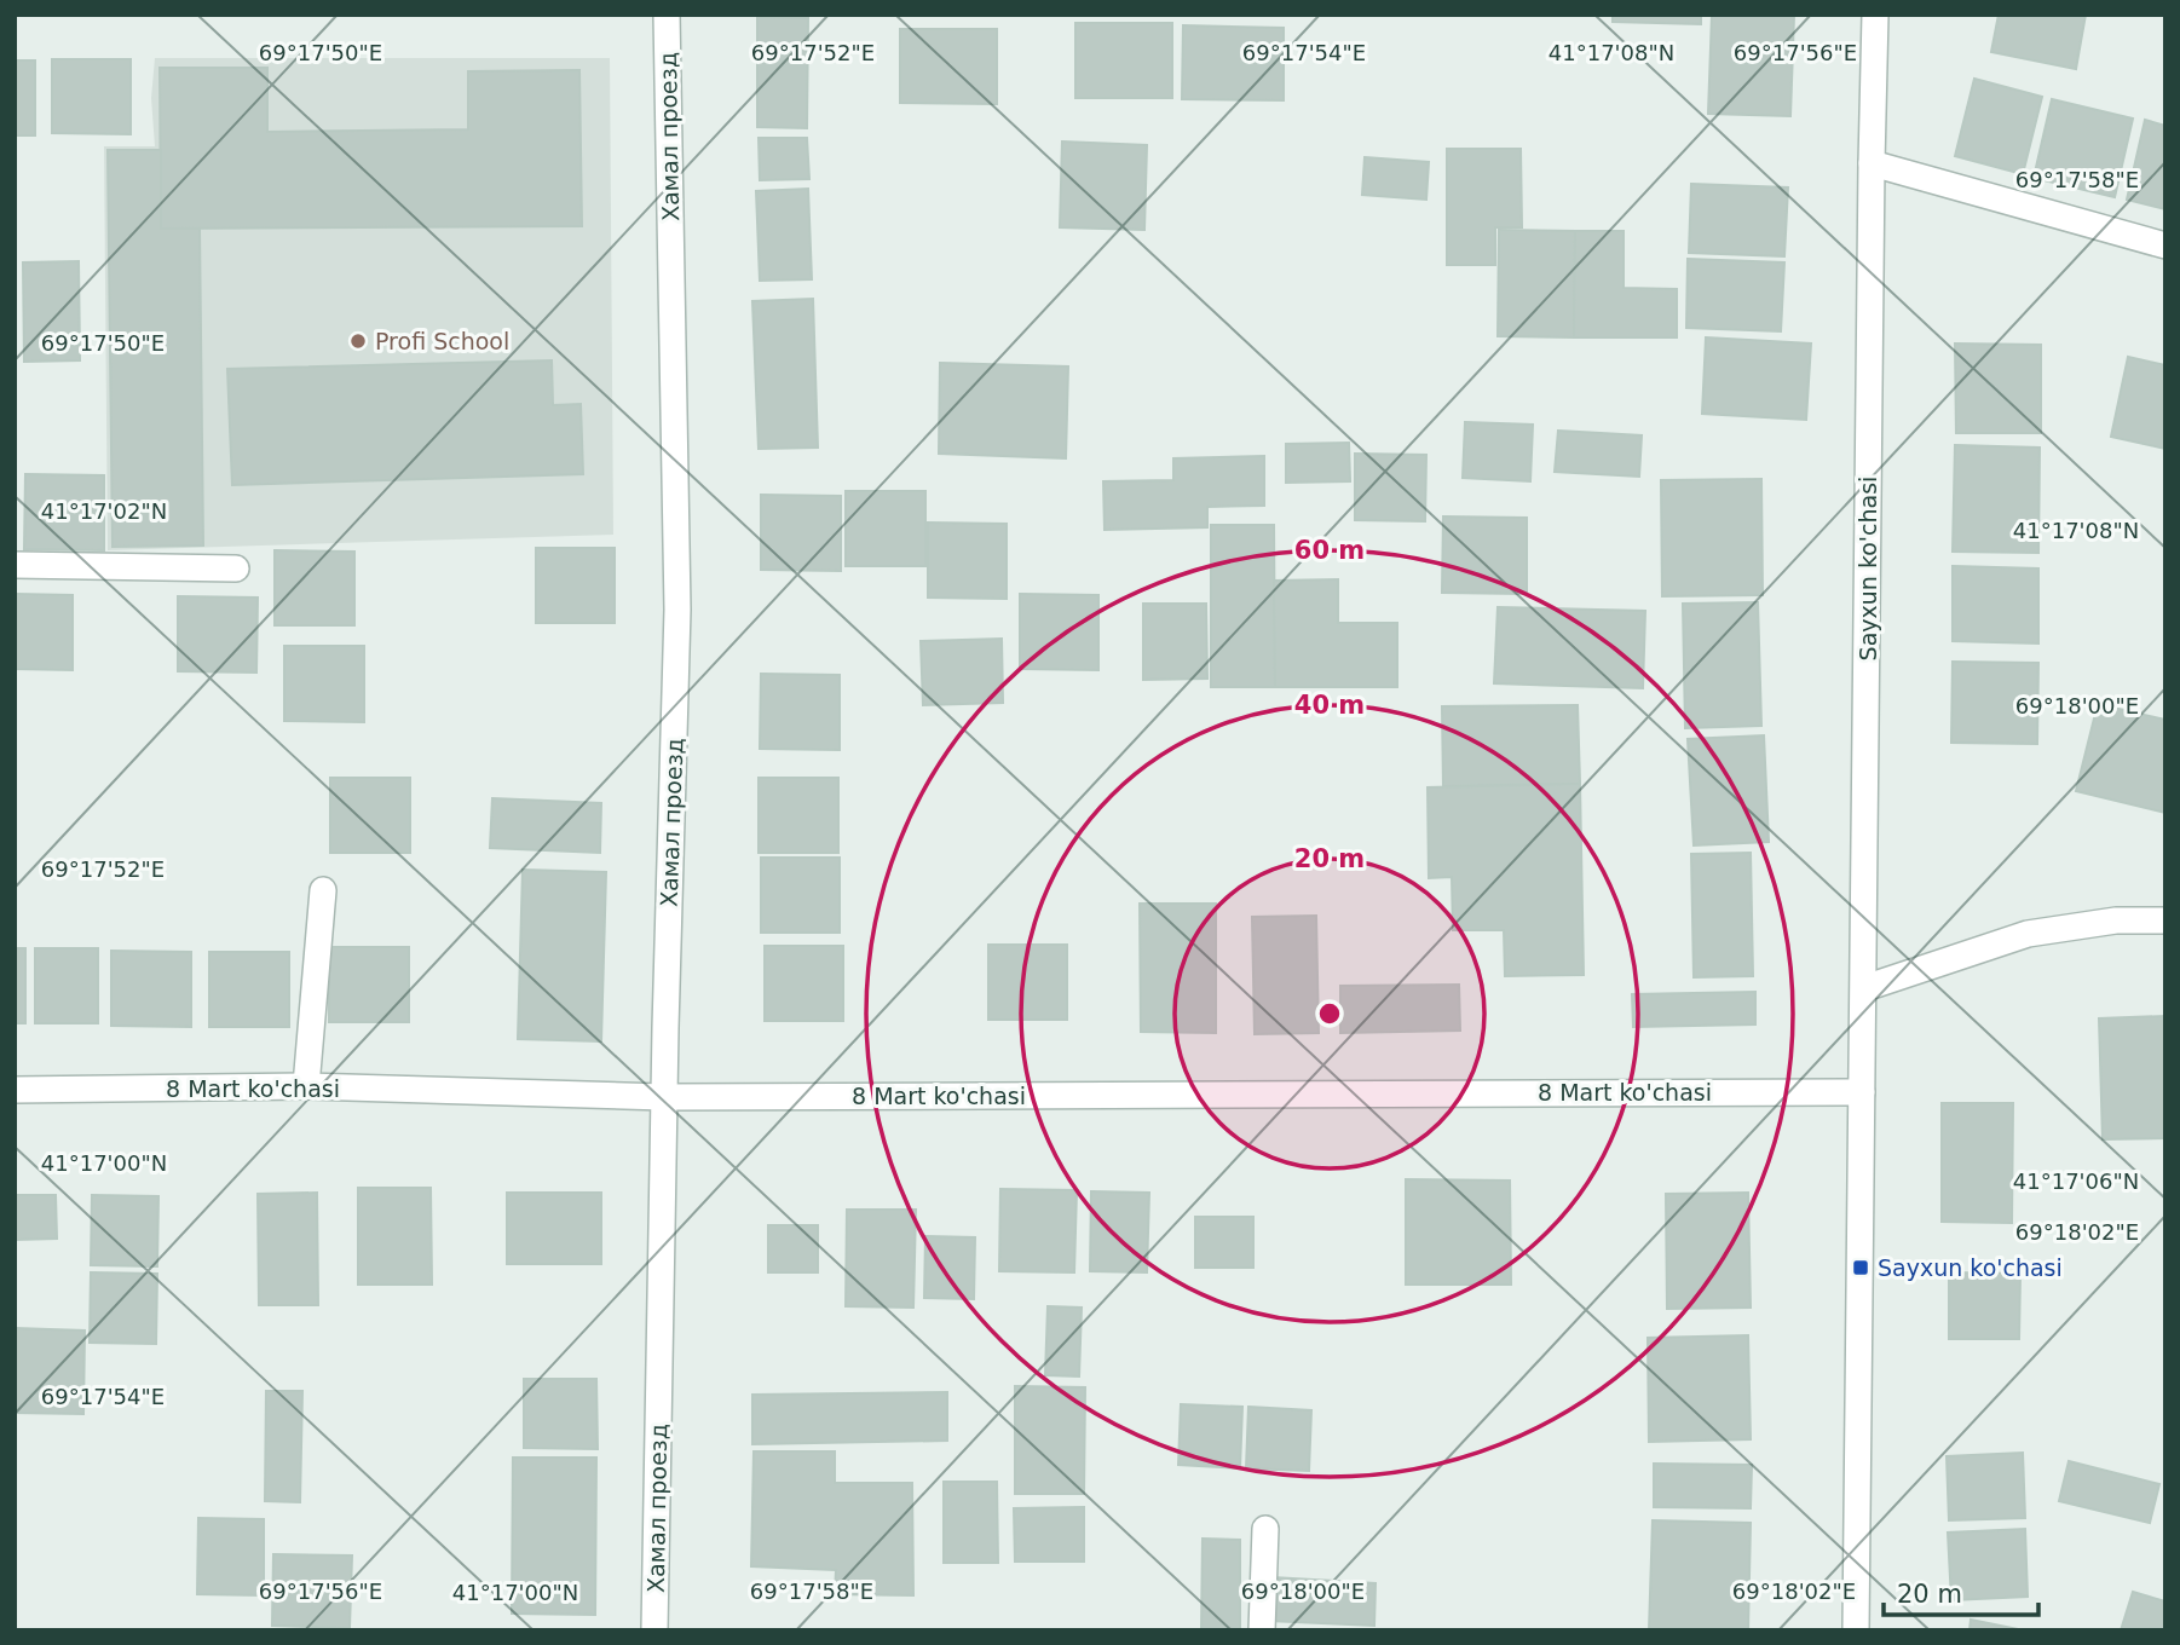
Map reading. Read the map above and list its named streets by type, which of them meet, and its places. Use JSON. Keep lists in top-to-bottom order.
{
  "streets": {
    "street": ["Хамал проезд", "Sayxun ko'chasi", "8 Mart ko'chasi"]
  },
  "crossings": [
    ["Хамал проезд", "8 Mart ko'chasi"],
    ["Sayxun ko'chasi", "8 Mart ko'chasi"]
  ],
  "places": {
    "other": ["Profi School"],
    "transit": ["Sayxun ko'chasi"]
  },
  "scale_bar": "20 m",
  "coordinates": [
    "41°17'08\"N",
    "69°17'50\"E",
    "69°17'54\"E",
    "69°17'56\"E",
    "69°17'52\"E",
    "69°17'58\"E",
    "41°17'02\"N",
    "69°18'00\"E",
    "41°17'00\"N",
    "41°17'06\"N",
    "69°18'02\"E"
  ],
  "rings": ["60 m", "40 m", "20 m"]
}
